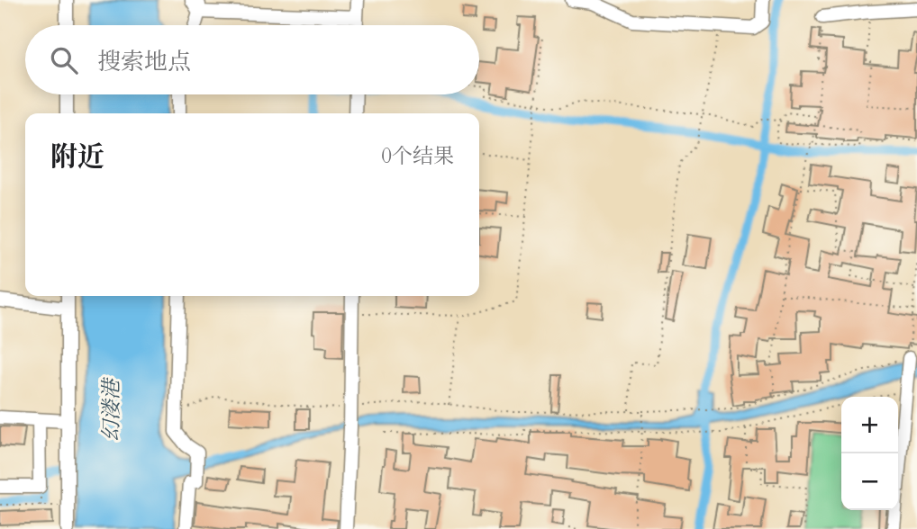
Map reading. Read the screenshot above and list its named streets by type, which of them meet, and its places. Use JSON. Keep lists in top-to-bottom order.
{
  "water": ["幻溇港"],
  "page": {
    "search": "搜索地点",
    "heading": ["附近", "0个结果"],
    "map_buttons": ["+", "−"]
  }
}
